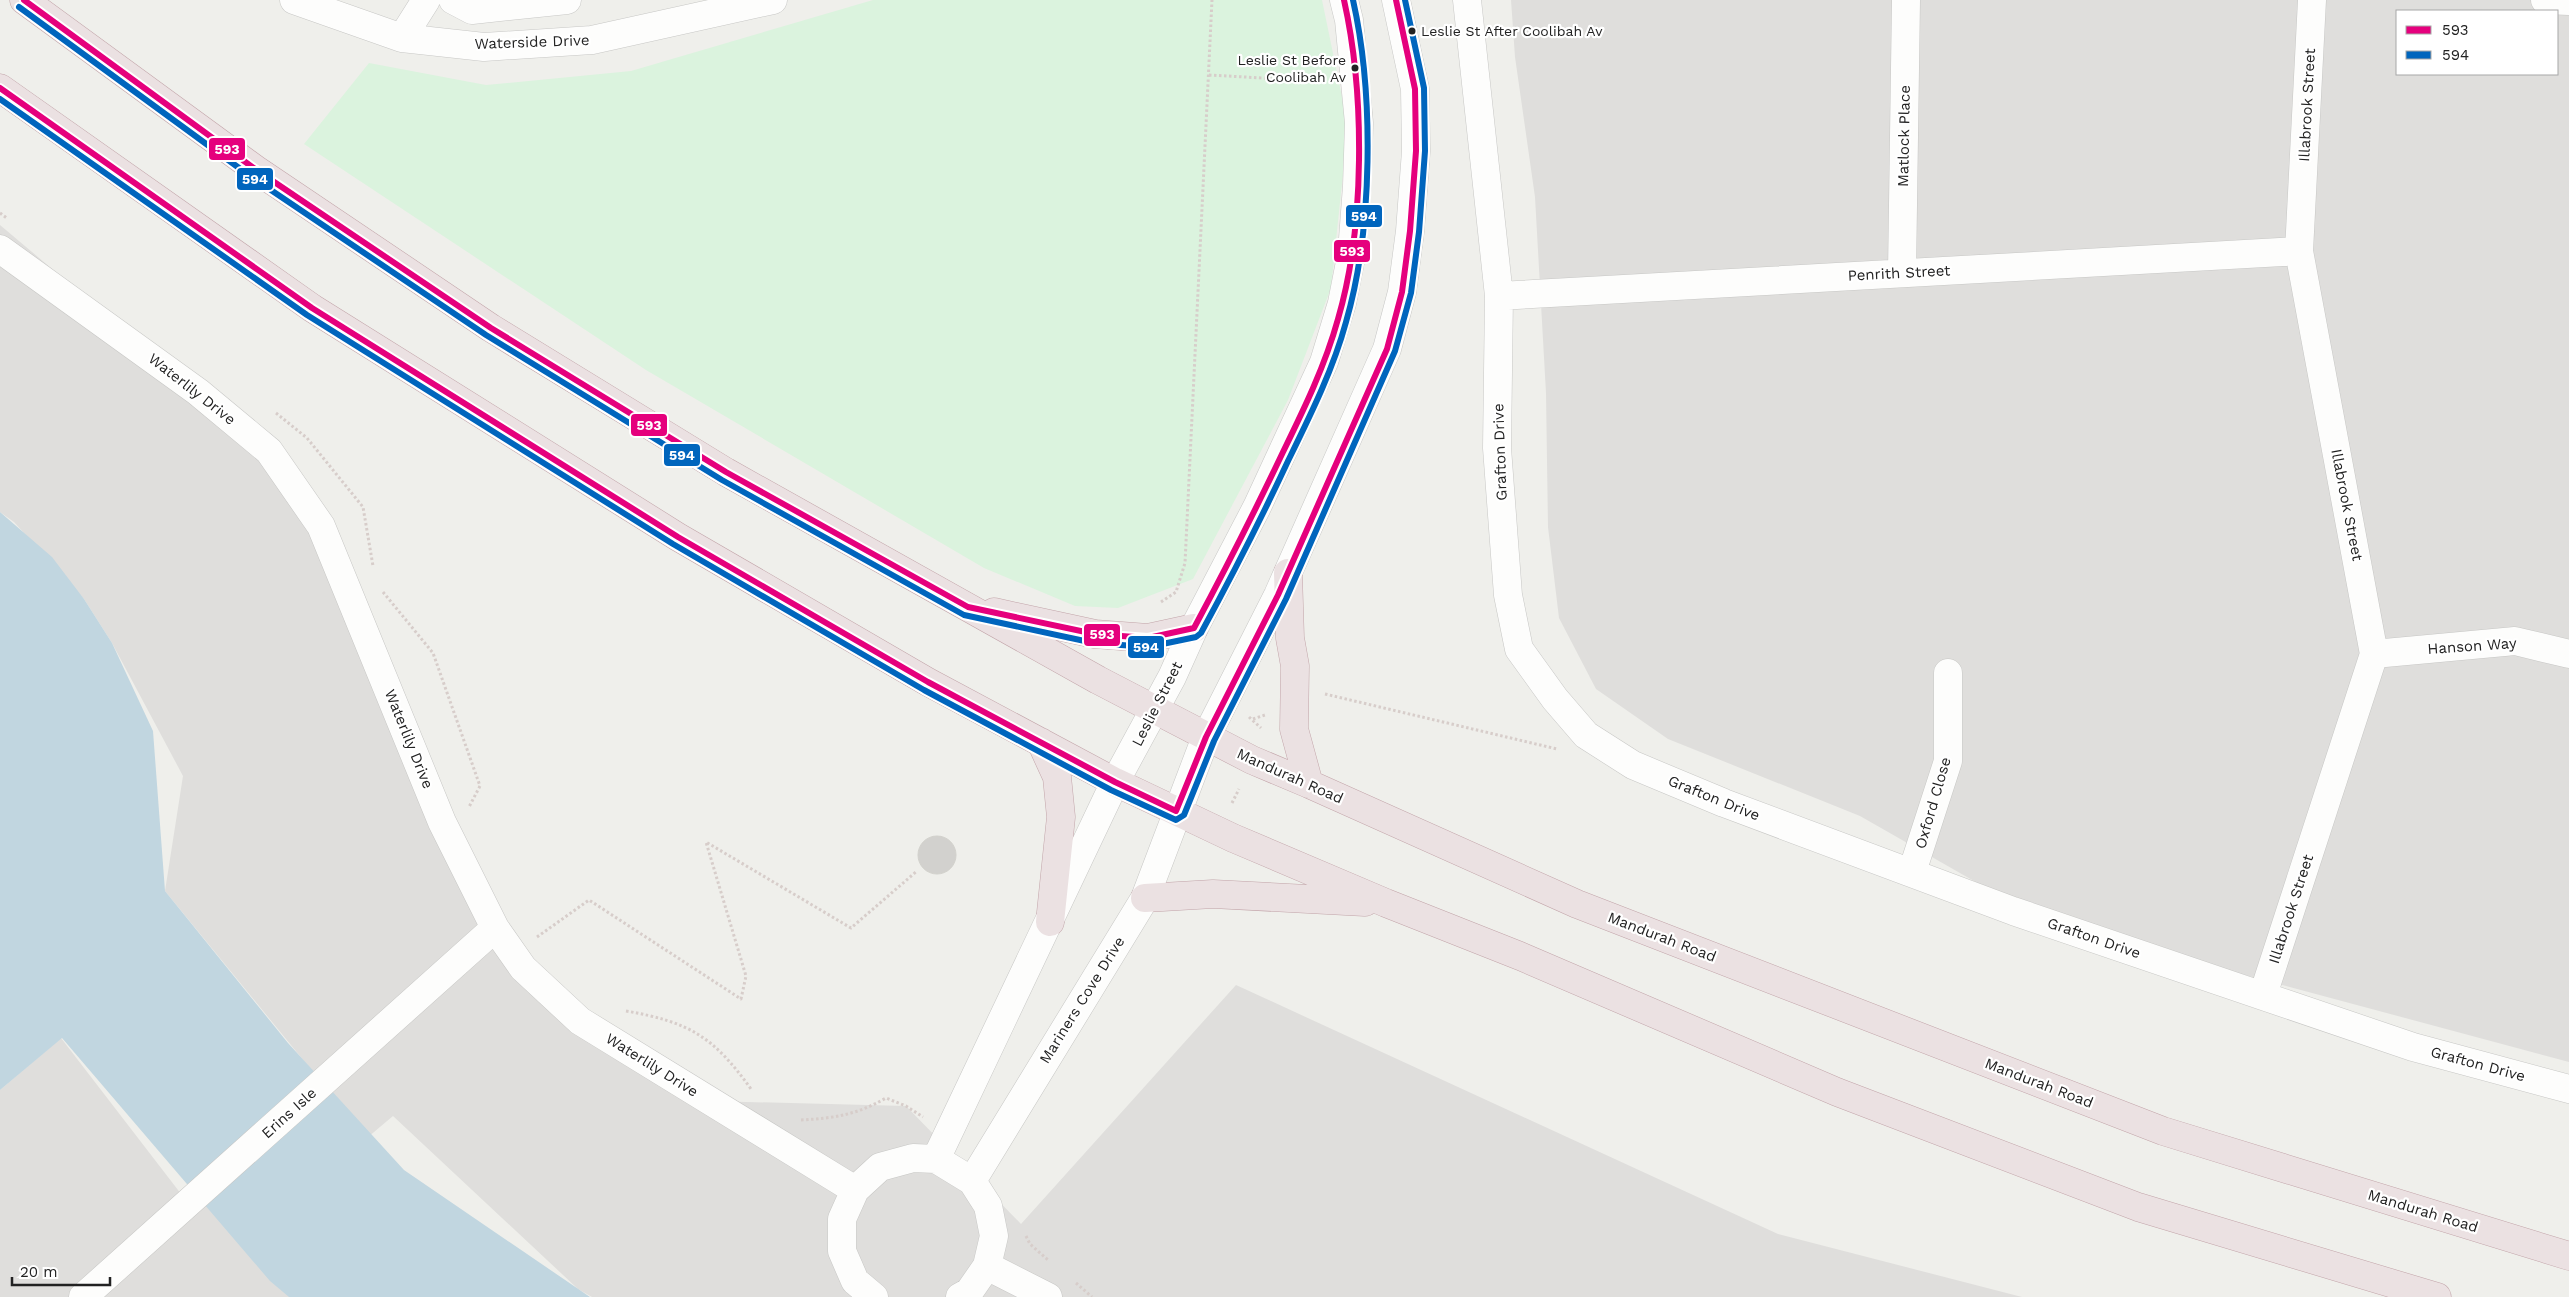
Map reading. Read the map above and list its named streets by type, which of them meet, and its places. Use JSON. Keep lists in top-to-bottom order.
{
  "streets": {
    "highway": ["Mandurah Road"],
    "street": [
      "Waterside Drive",
      "Illabrook Street",
      "Matlock Place",
      "Penrith Street",
      "Waterlily Drive",
      "Grafton Drive",
      "Hanson Way",
      "Leslie Street",
      "Oxford Close",
      "Mariners Cove Drive",
      "Erins Isle"
    ]
  },
  "crossings": [
    ["Illabrook Street", "Penrith Street"],
    ["Illabrook Street", "Grafton Drive"],
    ["Illabrook Street", "Hanson Way"],
    ["Matlock Place", "Penrith Street"],
    ["Penrith Street", "Grafton Drive"],
    ["Waterlily Drive", "Erins Isle"],
    ["Grafton Drive", "Oxford Close"],
    ["Leslie Street", "Mandurah Road"]
  ],
  "places": ["Leslie St After Coolibah Av", "Leslie St Before Coolibah Av"],
  "lines": ["transit line 593", "transit line 594"],
  "legend": ["593", "594"],
  "scale_bar": "20 m"
}
